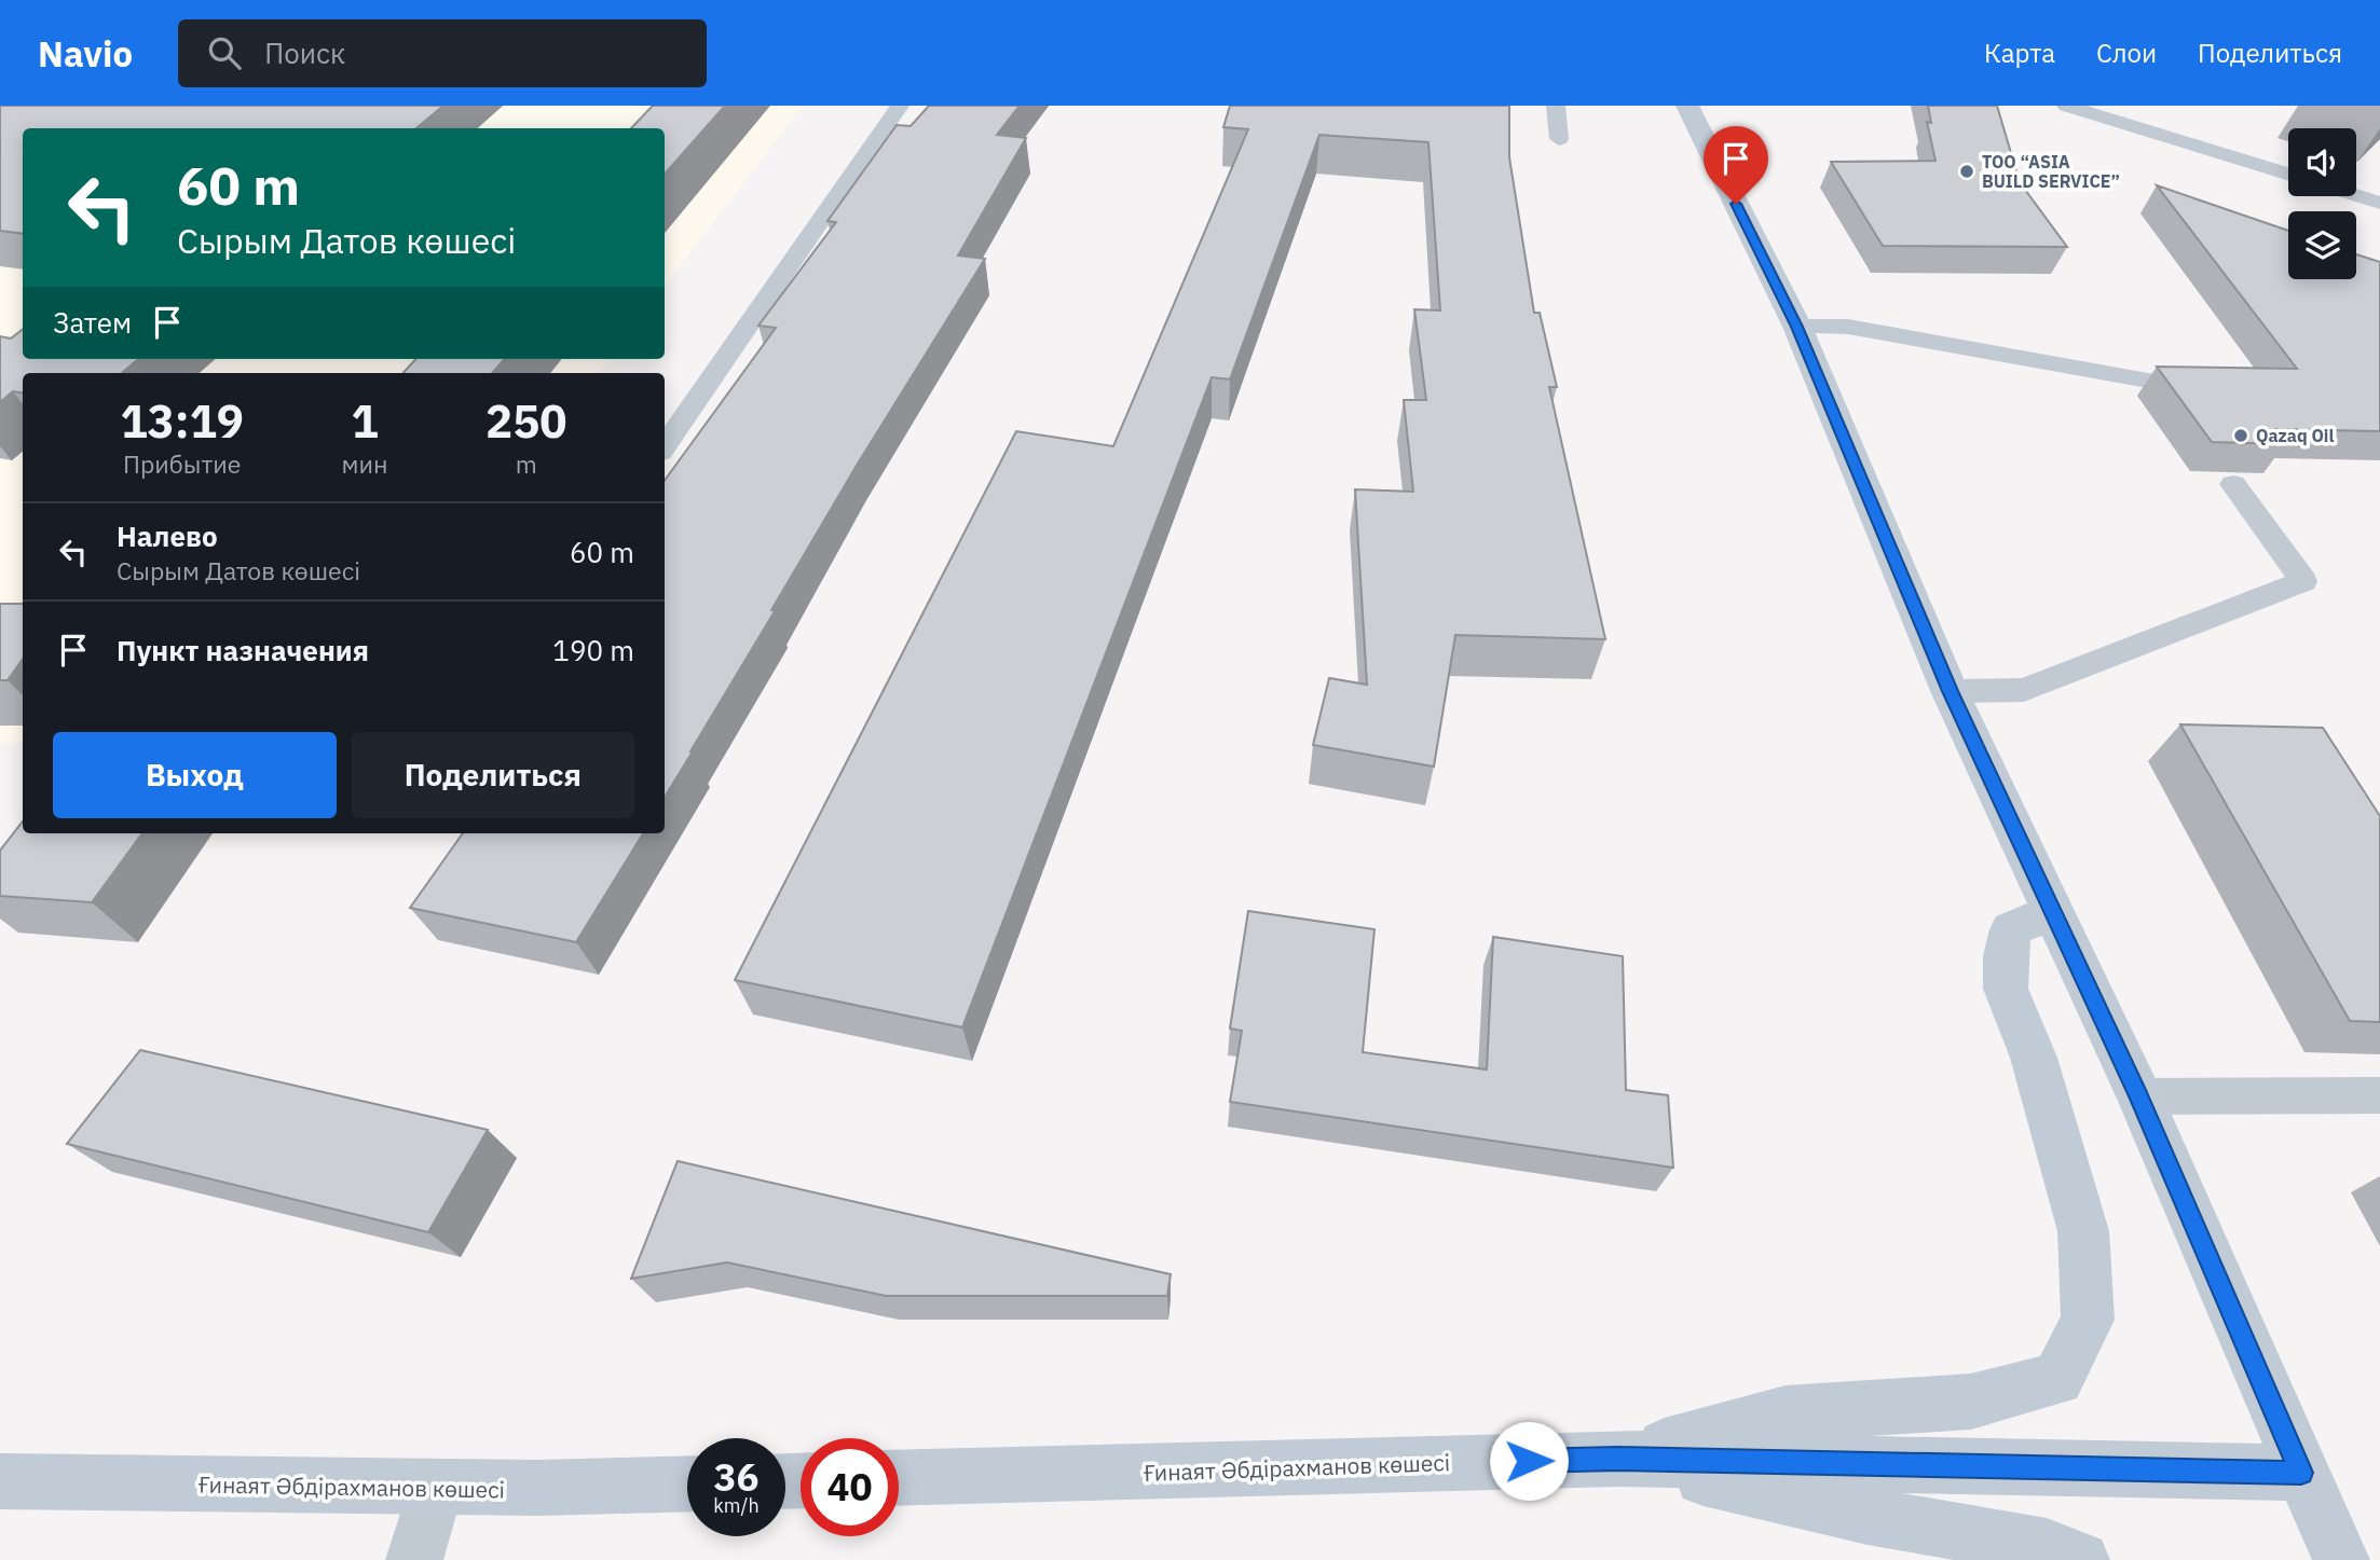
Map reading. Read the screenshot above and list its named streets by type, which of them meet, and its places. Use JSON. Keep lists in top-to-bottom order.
{
  "streets": {
    "main road": ["Ғинаят Әбдірахманов көшесі"]
  },
  "places": ["TOO “ASIA BUILD SERVICE”", "Qazaq Oil"],
  "page": {
    "header": "Navio",
    "search": "Поиск",
    "nav": ["Карта", "Слои", "Поделиться"],
    "turn": ["60 m", "Сырым Датов көшесі"],
    "then": "Затем",
    "eta": [
      "13:19",
      "Прибытие",
      "1",
      "мин",
      "250",
      "m"
    ],
    "list": [
      {
        "name": "Налево",
        "note": "Сырым Датов көшесі",
        "value": "60 m"
      },
      {
        "name": "Пункт назначения",
        "value": "190 m"
      }
    ],
    "buttons": ["Выход", "Поделиться"],
    "speed": "36 km/h",
    "limit": "40"
  }
}
